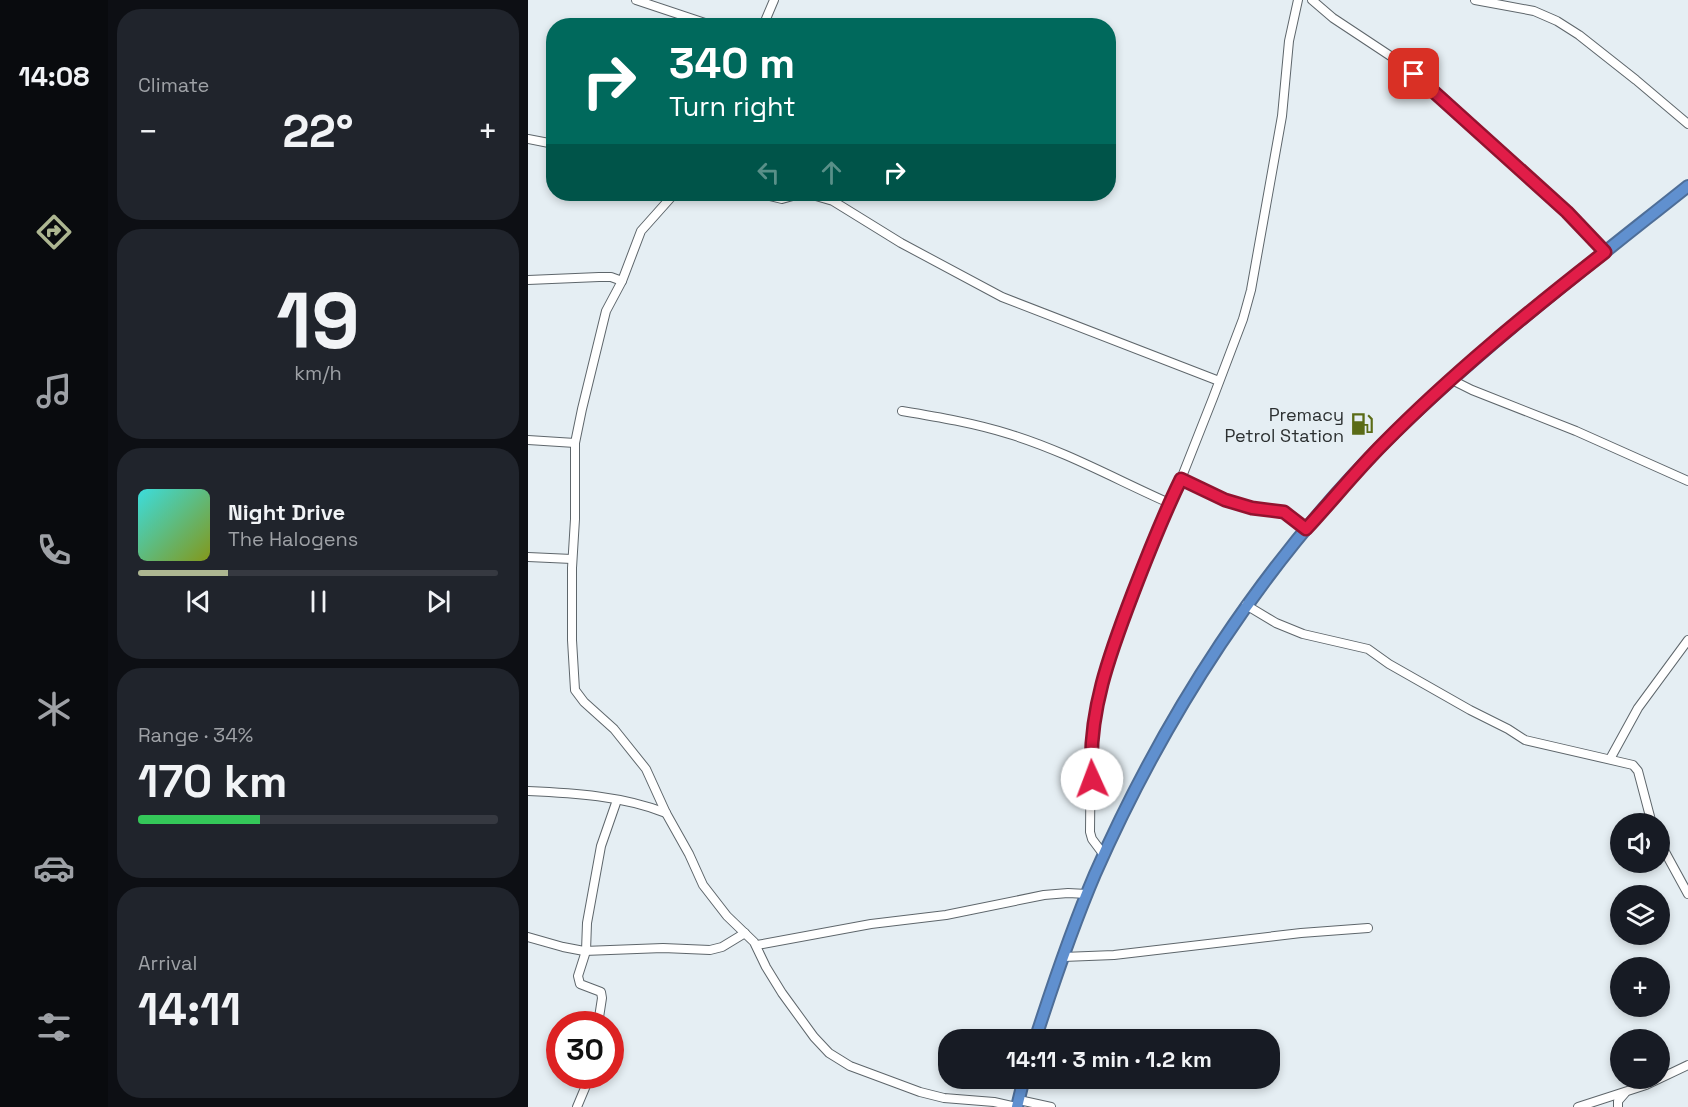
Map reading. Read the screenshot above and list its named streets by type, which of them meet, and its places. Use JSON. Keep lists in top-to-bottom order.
{
  "places": {
    "fuel station": ["Premacy Petrol Station"]
  },
  "page": {
    "tabs": "14:08",
    "tile": [
      "Climate",
      ["19", "km/h"],
      ["Range · 34%", "170 km"],
      ["Arrival", "14:11"]
    ],
    "turn": ["340 m", "Turn right"],
    "heat": ["−", "22°", "+"],
    "song": ["Night Drive", "The Halogens"],
    "map_buttons": ["+", "−"],
    "limit": "30",
    "trip": "14:11 · 3 min · 1.2 km"
  }
}
